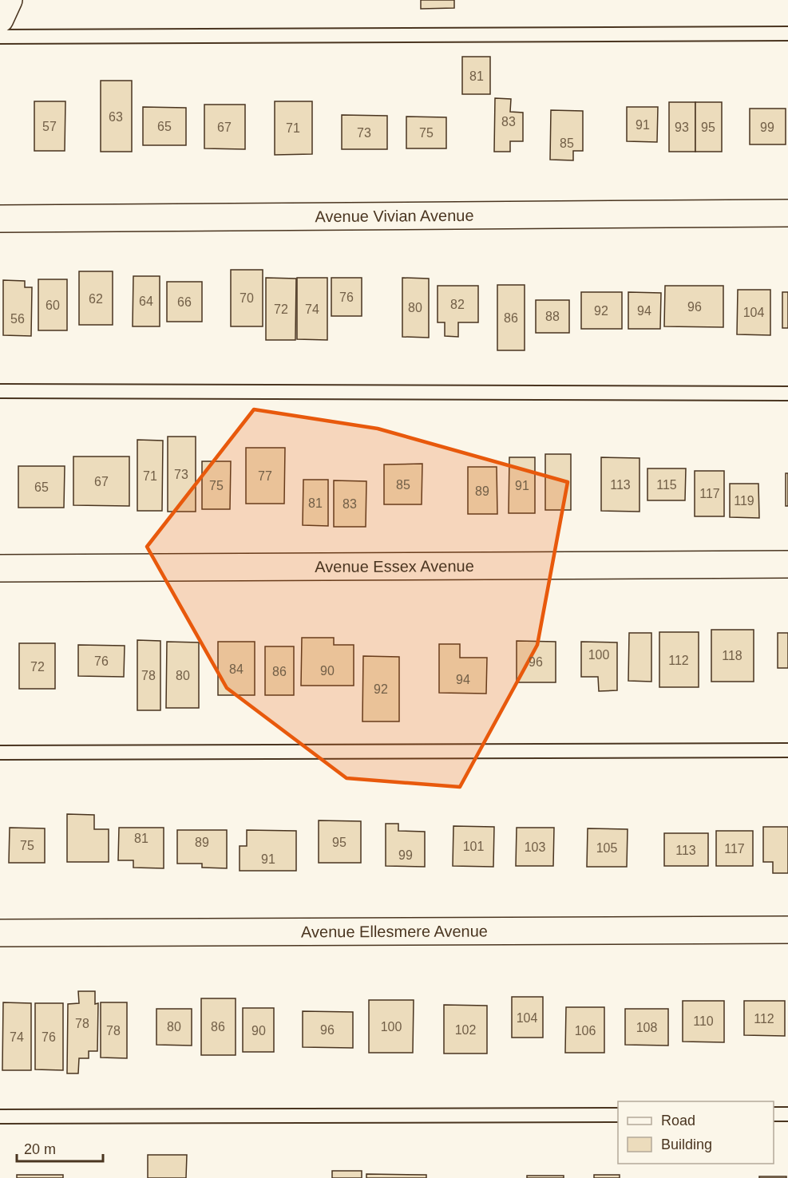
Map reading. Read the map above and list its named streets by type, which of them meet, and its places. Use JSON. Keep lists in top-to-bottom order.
{
  "streets": {
    "street": ["Avenue Vivian Avenue", "Avenue Essex Avenue", "Avenue Ellesmere Avenue"]
  },
  "house_numbers": [
    "81",
    "63",
    "83",
    "91",
    "57",
    "65",
    "67",
    "93",
    "95",
    "99",
    "71",
    "73",
    "75",
    "85",
    "76",
    "70",
    "62",
    "64",
    "66",
    "82",
    "60",
    "96",
    "80",
    "72",
    "74",
    "92",
    "94",
    "104",
    "88",
    "86",
    "56",
    "73",
    "71",
    "77",
    "67",
    "85",
    "113",
    "115",
    "75",
    "91",
    "65",
    "89",
    "117",
    "119",
    "81",
    "83",
    "100",
    "118",
    "112",
    "76",
    "96",
    "72",
    "84",
    "90",
    "86",
    "78",
    "80",
    "94",
    "92",
    "81",
    "89",
    "95",
    "75",
    "101",
    "103",
    "105",
    "117",
    "113",
    "99",
    "91",
    "104",
    "112",
    "110",
    "78",
    "80",
    "86",
    "100",
    "108",
    "96",
    "102",
    "78",
    "90",
    "106",
    "74",
    "76"
  ],
  "legend": ["Road", "Building"],
  "scale_bar": "20 m"
}
